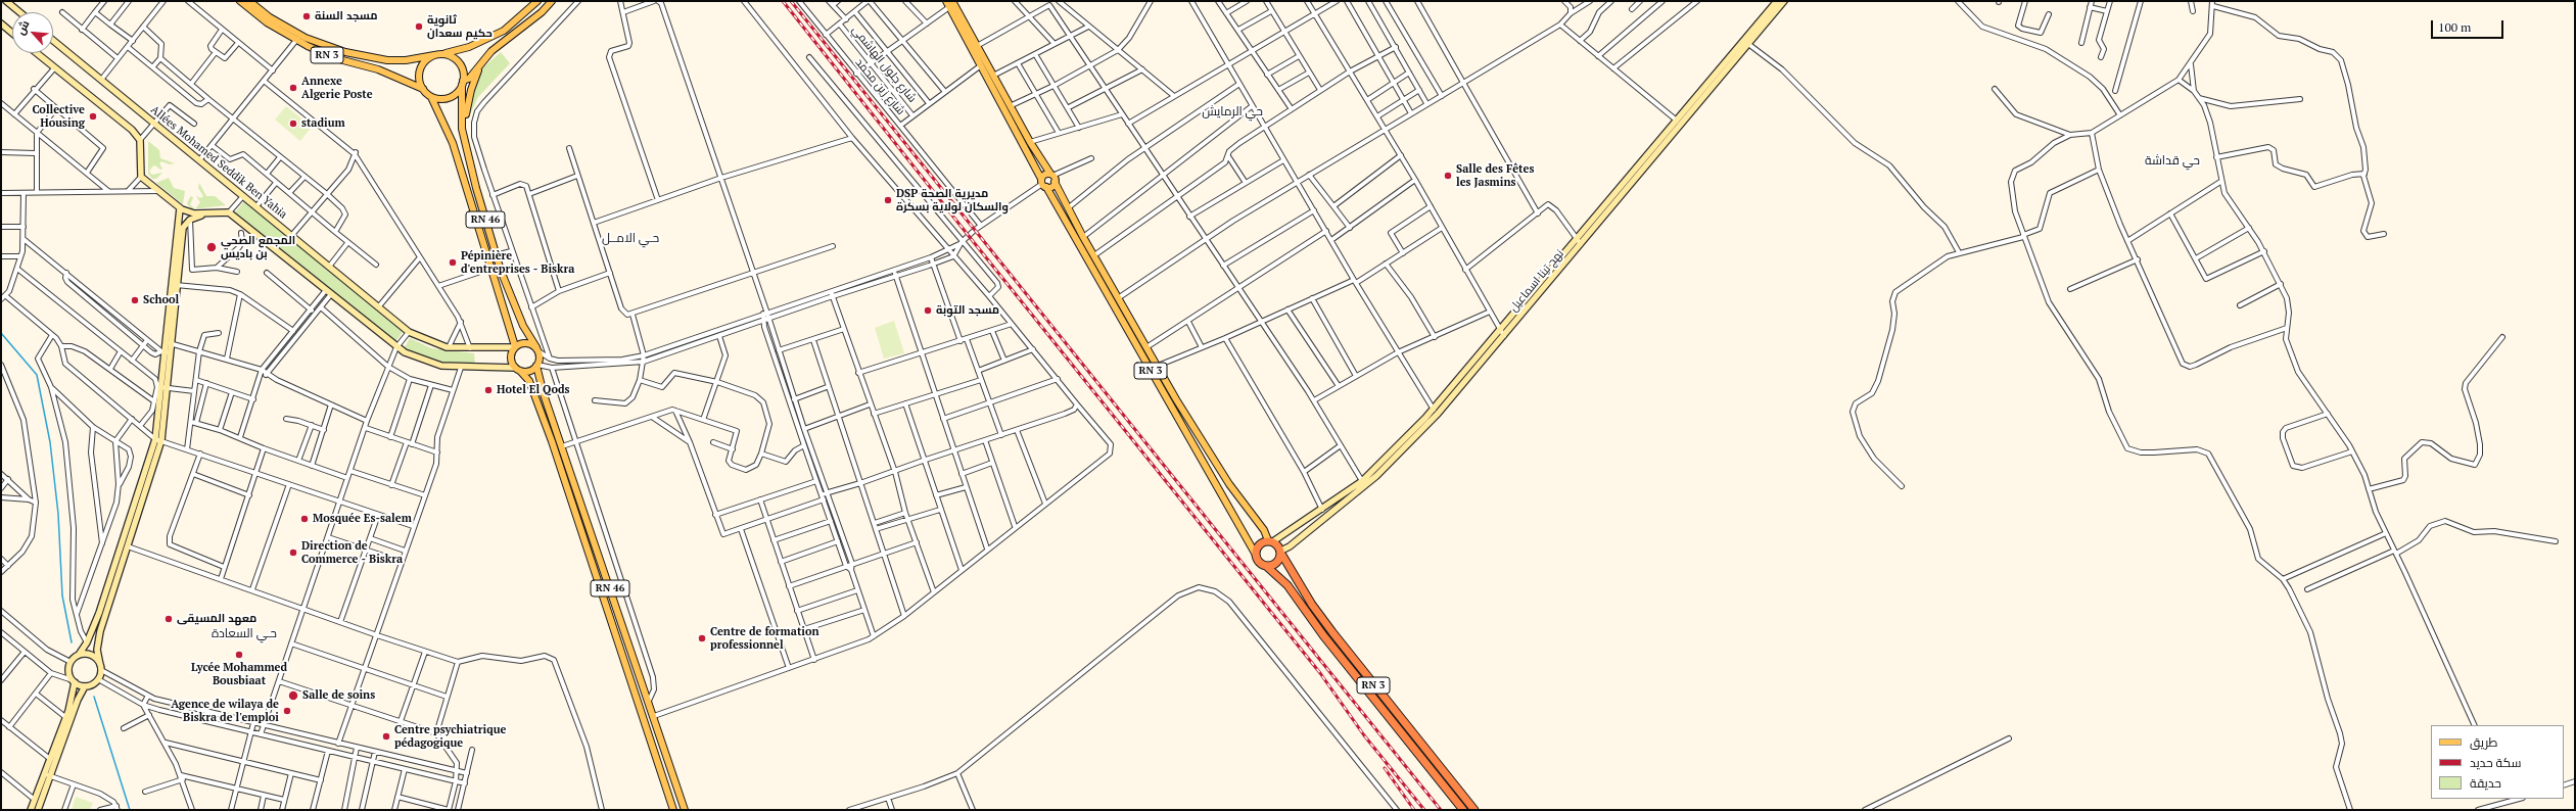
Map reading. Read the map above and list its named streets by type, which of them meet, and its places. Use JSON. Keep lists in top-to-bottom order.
{
  "streets": {
    "highway": ["RN 3"],
    "main road": ["RN 46"],
    "street": [
      "شارع جلول الهاشمي",
      "شارع زين محمد",
      "Allées Mohamed Seddik Ben Yahia",
      "نهج تينا اسماعيل"
    ]
  },
  "crossings": [
    ["RN 3", "شارع زين محمد"],
    ["RN 3", "RN 46"],
    ["RN 3", "نهج تينا اسماعيل"],
    ["شارع جلول الهاشمي", "شارع زين محمد"],
    ["Allées Mohamed Seddik Ben Yahia", "RN 46"]
  ],
  "districts": [
    "حي الرمايش",
    "حي قداشة",
    "حـي الامــل",
    "حـي السعادة"
  ],
  "places": [
    "مسجد السنة",
    "ثانوية حكيم سعدان",
    "Annexe Algerie Poste",
    "Collective Housing",
    "stadium",
    "Salle des Fêtes les Jasmins",
    "DSP مديرية الصحة والسكان لولاية بسكرة",
    "المجمع الصحي بن باديس",
    "Pépinière d'entreprises - Biskra",
    "School",
    "مسجد التوبة",
    "Hotel El Qods",
    "Mosquée Es-salem",
    "Direction de Commerce - Biskra",
    "معهد المسيقى",
    "Centre de formation professionnel",
    "Lycée Mohammed Bousbiaat",
    "Salle de soins",
    "Agence de wilaya de Biskra de l'emploi",
    "Centre psychiatrique pédagogique"
  ],
  "legend": ["طريق", "سكة حديد", "حديقة"],
  "scale_bar": "100 m",
  "north": "top left"
}
